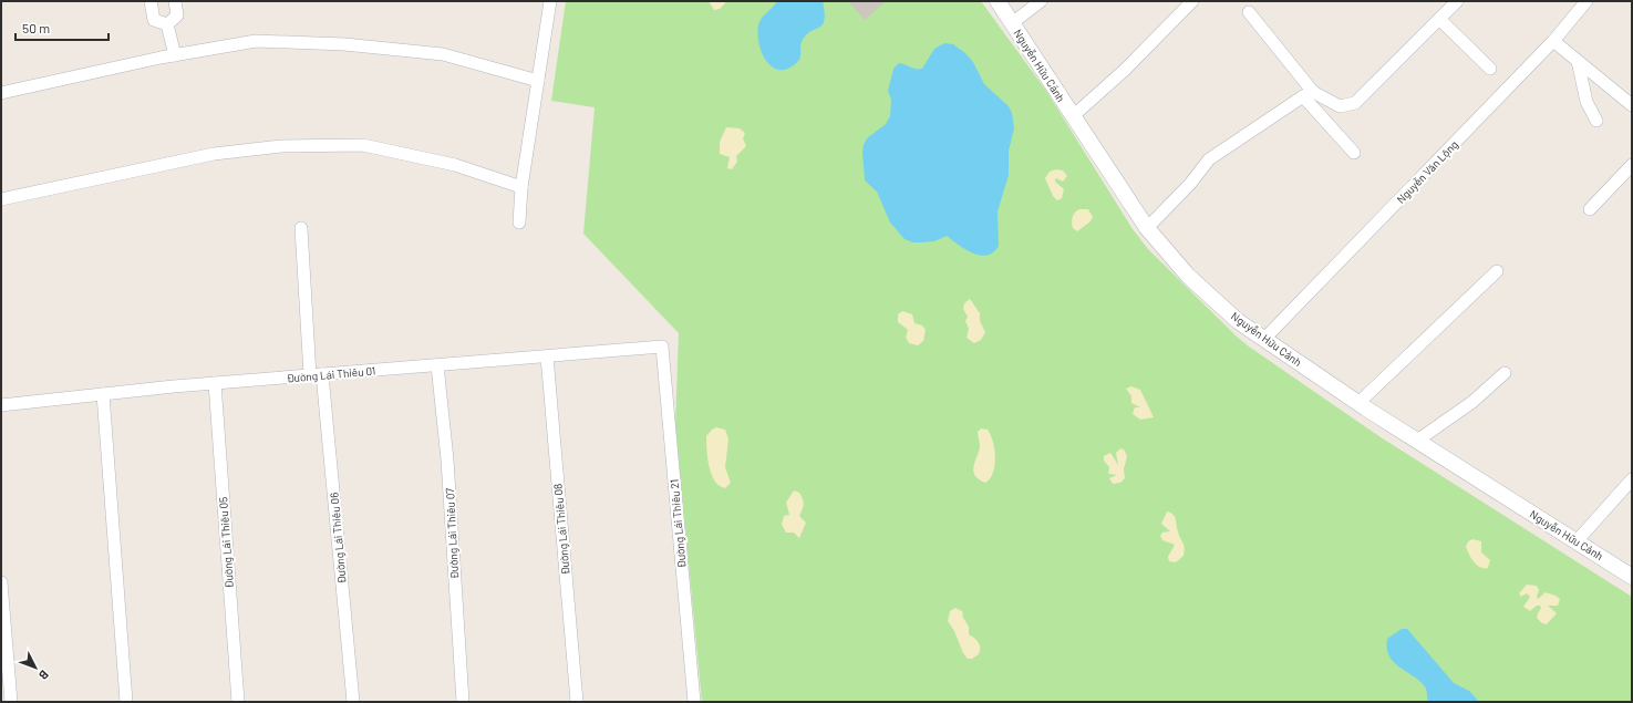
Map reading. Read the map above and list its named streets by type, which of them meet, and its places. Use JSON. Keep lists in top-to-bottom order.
{
  "streets": {
    "street": [
      "Nguyễn Hữu Cảnh",
      "Nguyễn Văn Lộng",
      "Đường Lái Thiêu 01",
      "Đường Lái Thiêu 21",
      "Đường Lái Thiêu 08",
      "Đường Lái Thiêu 07",
      "Đường Lái Thiêu 06",
      "Đường Lái Thiêu 05"
    ]
  },
  "crossings": [
    ["Nguyễn Hữu Cảnh", "Nguyễn Văn Lộng"],
    ["Đường Lái Thiêu 01", "Đường Lái Thiêu 21"],
    ["Đường Lái Thiêu 01", "Đường Lái Thiêu 08"],
    ["Đường Lái Thiêu 01", "Đường Lái Thiêu 07"],
    ["Đường Lái Thiêu 01", "Đường Lái Thiêu 06"],
    ["Đường Lái Thiêu 01", "Đường Lái Thiêu 05"]
  ],
  "scale_bar": "50 m",
  "north": "bottom right"
}
